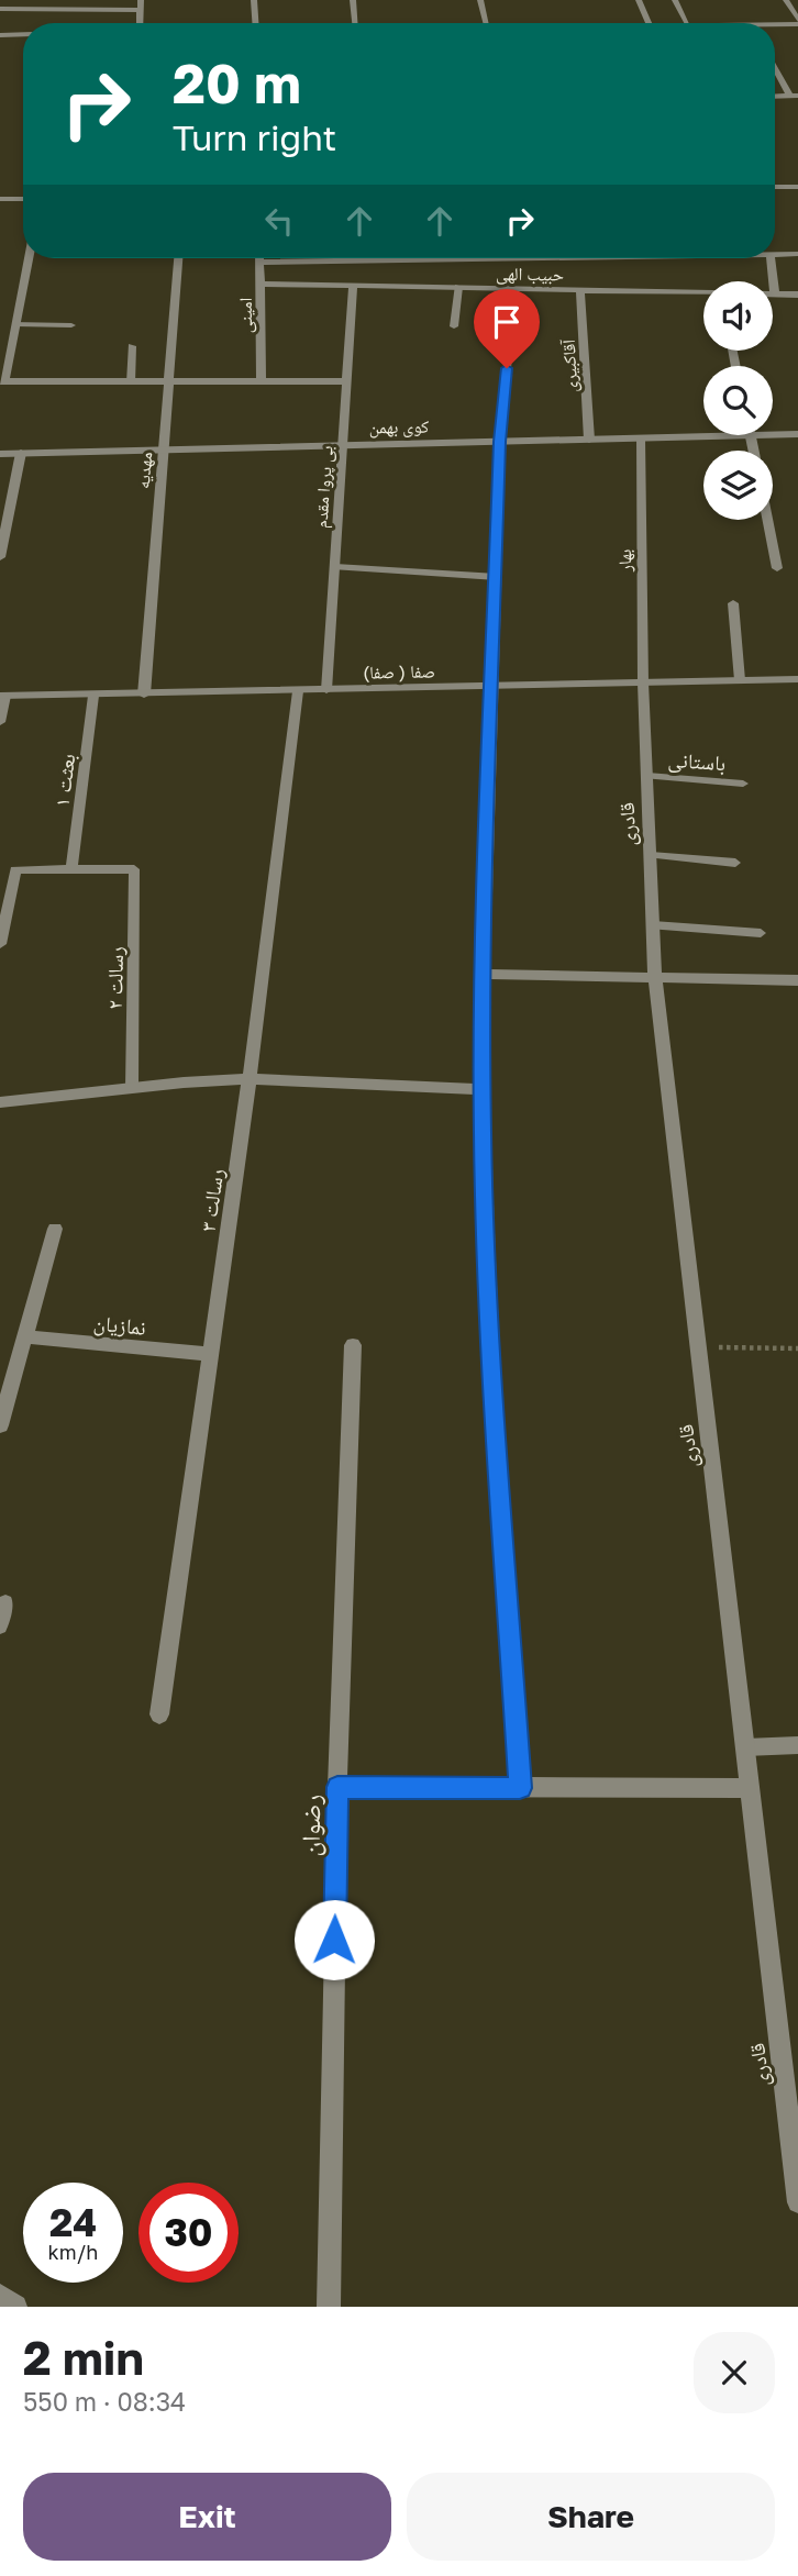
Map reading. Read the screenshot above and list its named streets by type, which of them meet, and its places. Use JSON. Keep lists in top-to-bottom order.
{
  "streets": {
    "street": [
      "حبیب الهی",
      "امینی",
      "آقاکبیری",
      "کوی بهمن",
      "مهدیه",
      "بی پروا مقدم",
      "بهار",
      "صفا ( صفا)",
      "قادری",
      "رسالت ۳",
      "نمازیان",
      "رضوان"
    ],
    "lane": ["باستانی", "بعثت ۱", "رسالت ۲"]
  },
  "crossings": [
    ["حبیب الهی", "امینی"],
    ["حبیب الهی", "آقاکبیری"],
    ["حبیب الهی", "بی پروا مقدم"],
    ["آقاکبیری", "کوی بهمن"],
    ["کوی بهمن", "مهدیه"],
    ["کوی بهمن", "بی پروا مقدم"],
    ["کوی بهمن", "بهار"],
    ["مهدیه", "صفا ( صفا)"],
    ["بی پروا مقدم", "صفا ( صفا)"],
    ["بهار", "صفا ( صفا)"],
    ["بهار", "قادری"],
    ["صفا ( صفا)", "بعثت ۱"],
    ["صفا ( صفا)", "قادری"],
    ["صفا ( صفا)", "رسالت ۳"],
    ["باستانی", "قادری"],
    ["بعثت ۱", "رسالت ۲"],
    ["رسالت ۳", "نمازیان"]
  ],
  "page": {
    "turn": ["20 m", "Turn right"],
    "speed": "24 km/h",
    "limit": "30",
    "heading": ["2 min", "550 m · 08:34"],
    "buttons": ["Exit", "Share"]
  }
}
